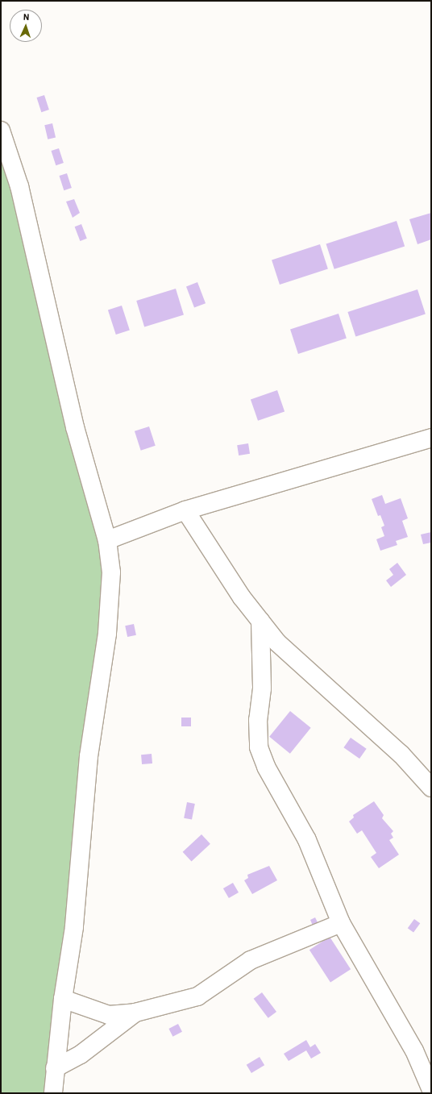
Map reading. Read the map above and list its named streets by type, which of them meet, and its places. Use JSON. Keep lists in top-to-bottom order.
{
  "north": "top"
}
